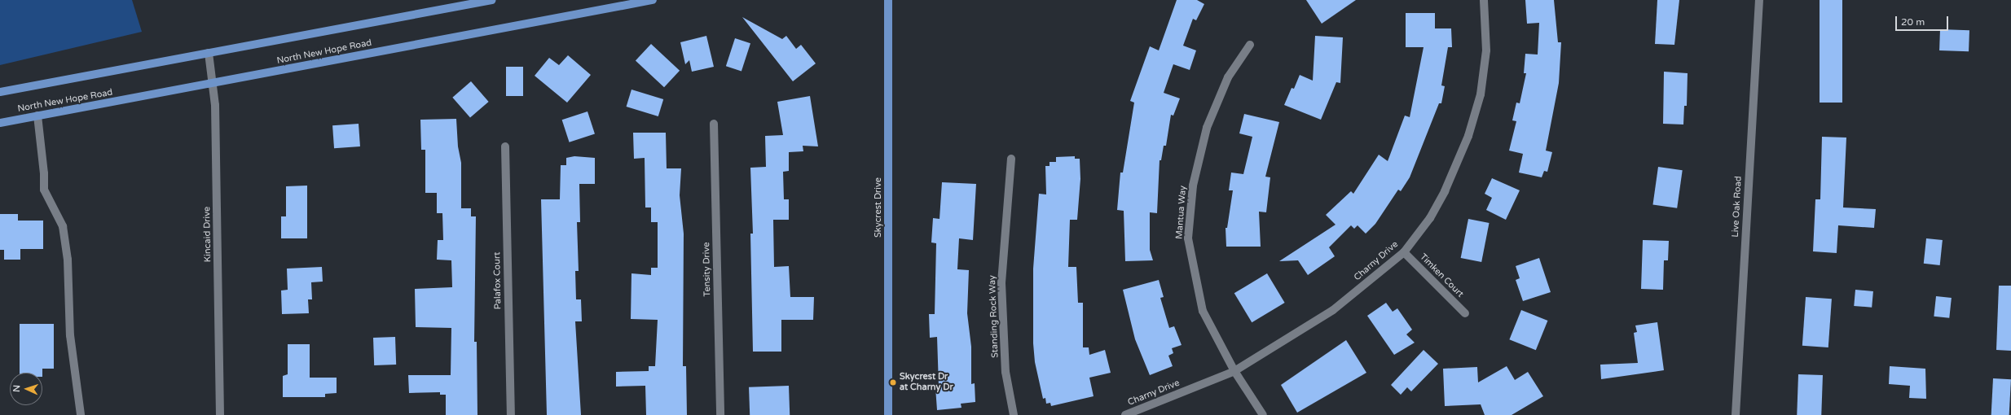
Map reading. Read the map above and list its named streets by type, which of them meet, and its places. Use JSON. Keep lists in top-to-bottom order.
{
  "streets": {
    "main road": ["North New Hope Road", "Skycrest Drive"],
    "street": [
      "Live Oak Road",
      "Mantua Way",
      "Kincaid Drive",
      "Charny Drive",
      "Tensity Drive",
      "Timken Court",
      "Palafox Court",
      "Standing Rock Way"
    ]
  },
  "crossings": [
    ["North New Hope Road", "Kincaid Drive"],
    ["Mantua Way", "Charny Drive"],
    ["Charny Drive", "Timken Court"]
  ],
  "places": ["Skycrest Dr at Charny Dr"],
  "scale_bar": "20 m",
  "north": "left"
}
